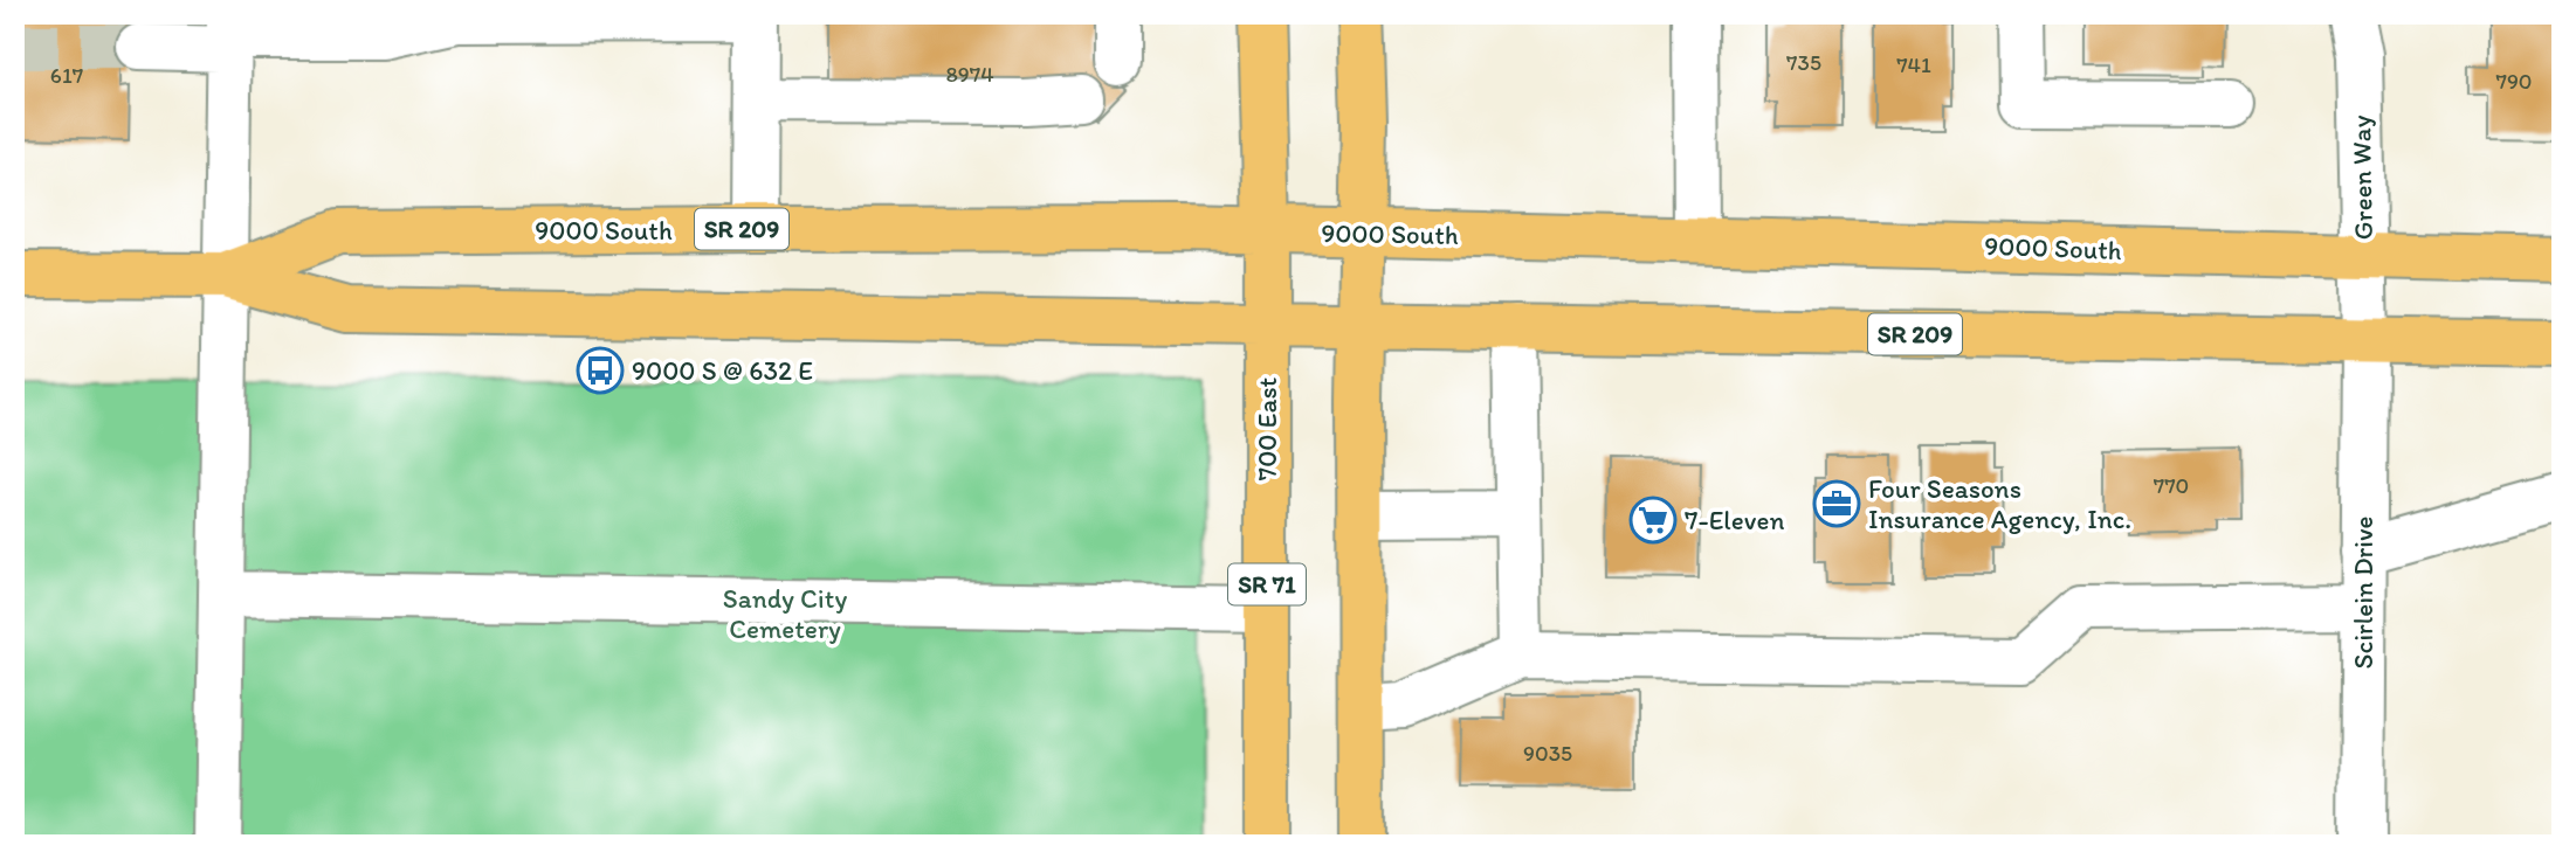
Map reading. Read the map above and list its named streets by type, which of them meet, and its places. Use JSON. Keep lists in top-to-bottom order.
{
  "streets": {
    "main road": [
      "SR 209",
      "9000 South",
      "700 East",
      "SR 71"
    ],
    "street": ["Green Way", "Scirlein Drive"]
  },
  "crossings": [
    ["Green Way", "9000 South"],
    ["Green Way", "Scirlein Drive"],
    ["9000 South", "700 East"],
    ["9000 South", "Scirlein Drive"]
  ],
  "parks": ["Sandy City Cemetery"],
  "places": {
    "bus stop": ["9000 S @ 632 E"],
    "office": ["Four Seasons Insurance Agency, Inc."],
    "supermarket": ["7-Eleven"]
  },
  "house_numbers": [
    "735",
    "741",
    "8974",
    "617",
    "790",
    "770",
    "9035"
  ]
}
